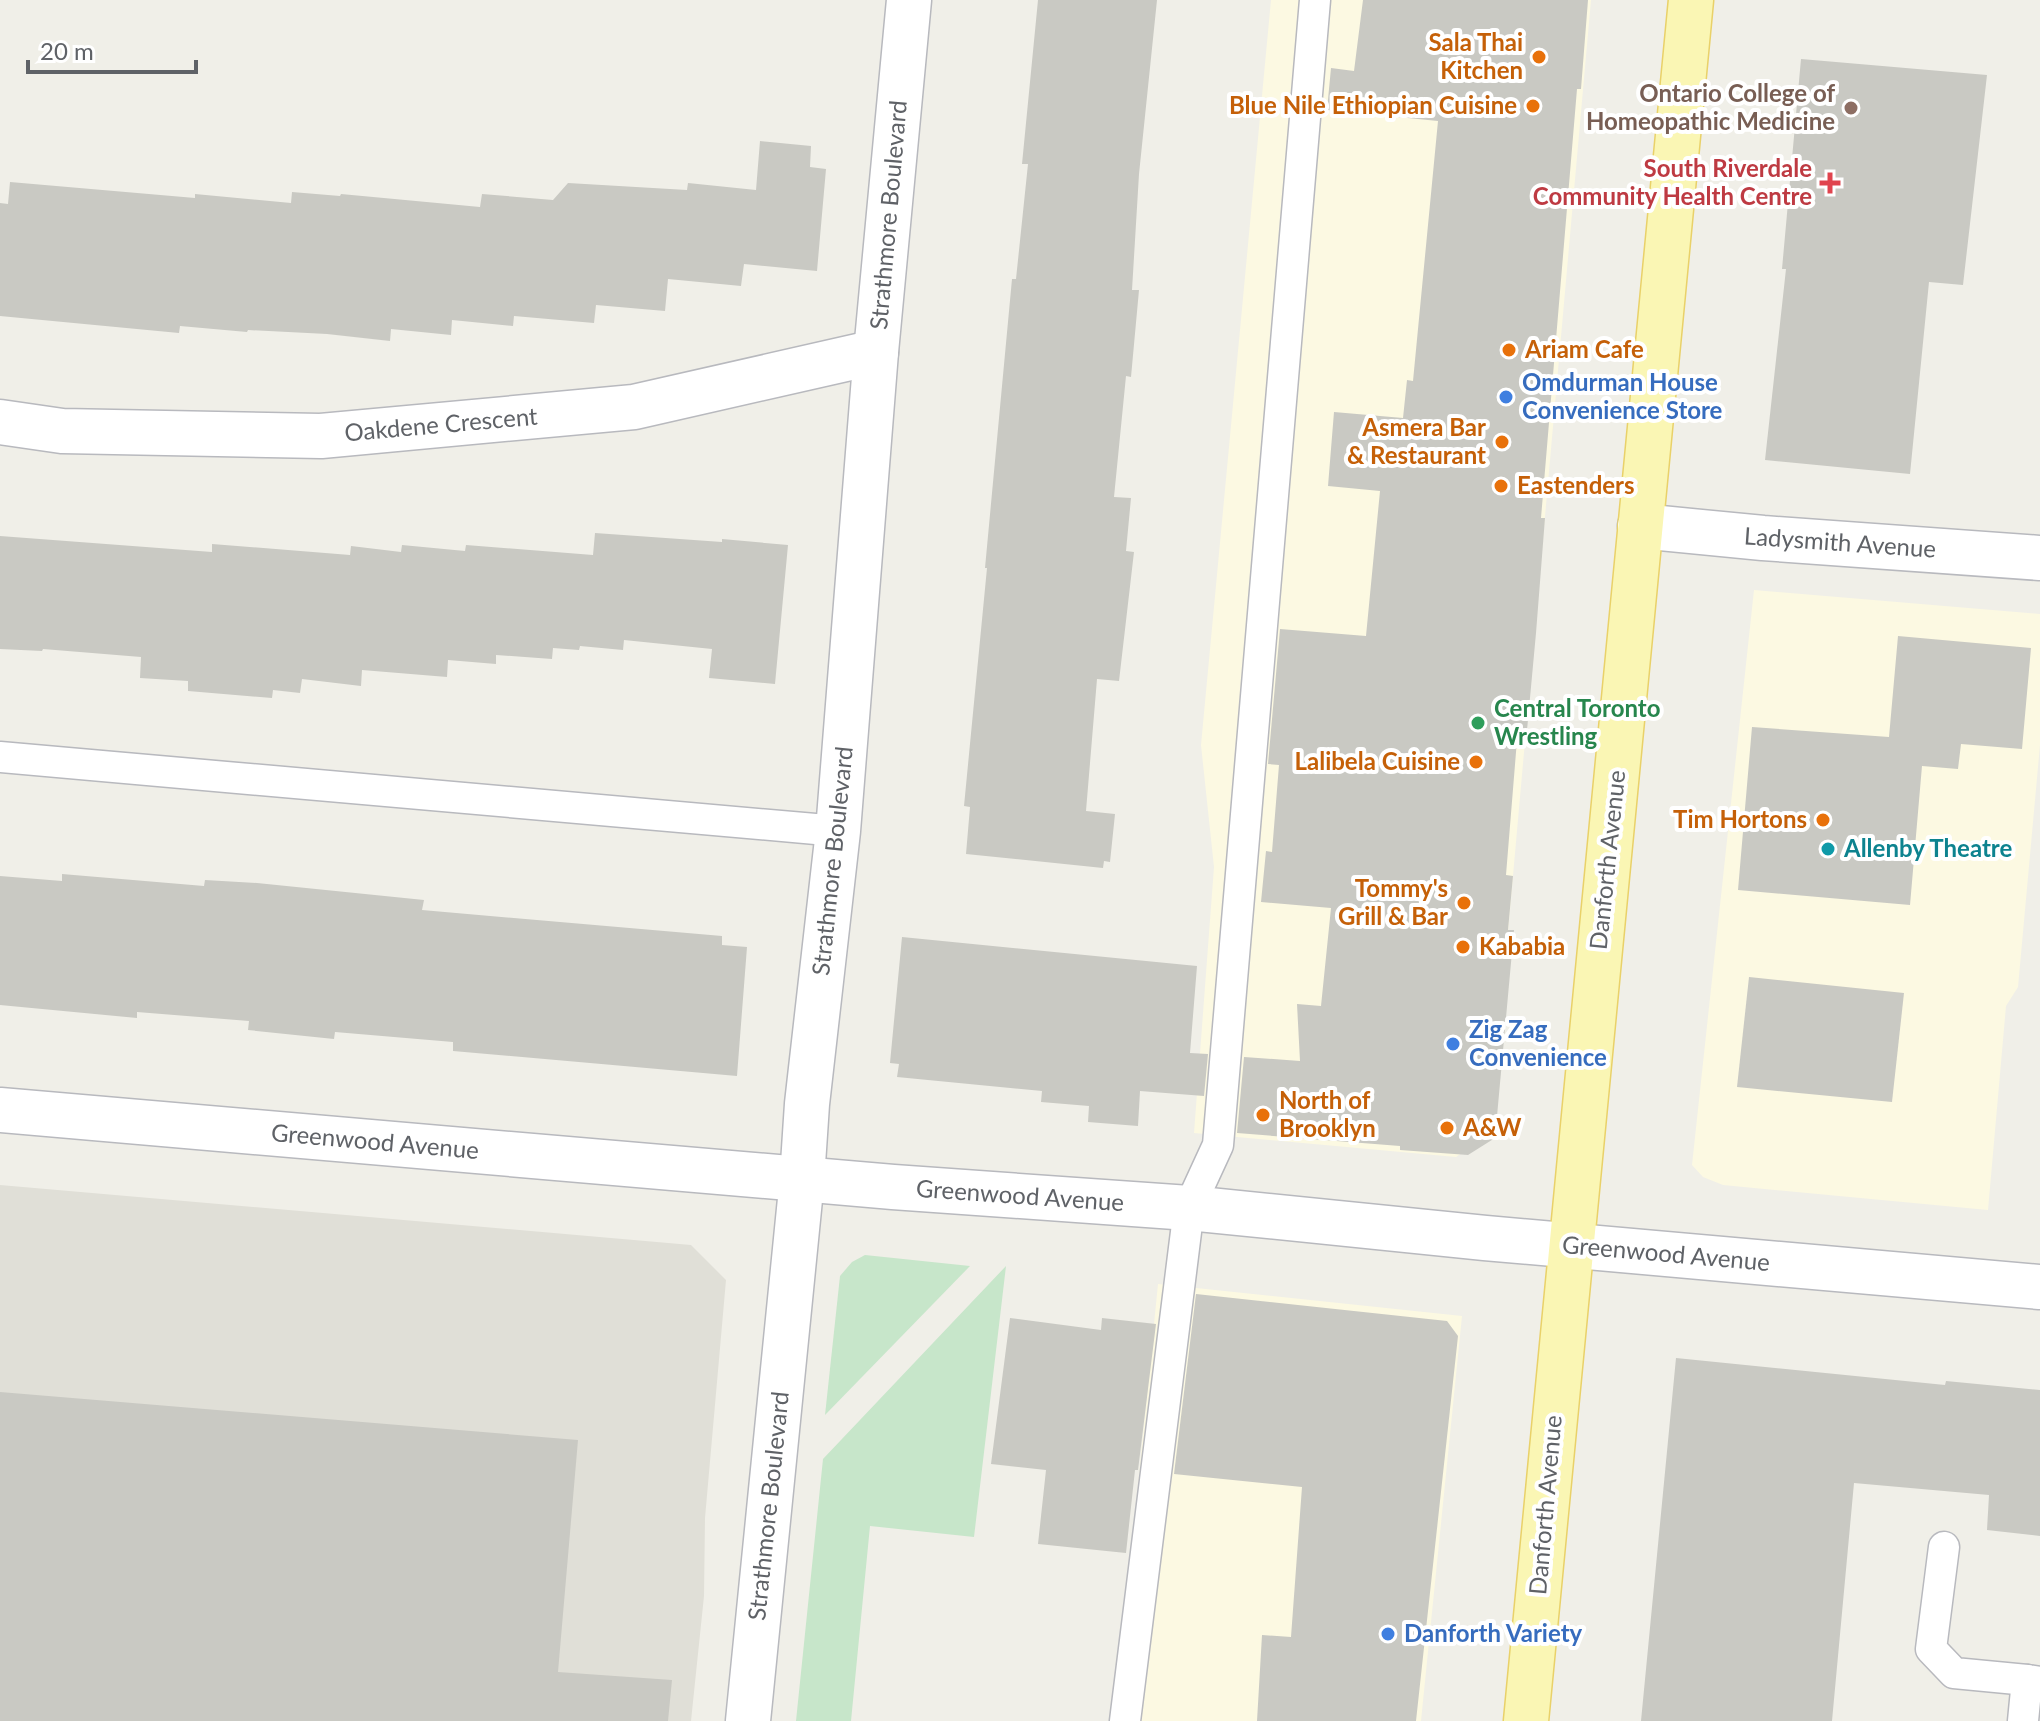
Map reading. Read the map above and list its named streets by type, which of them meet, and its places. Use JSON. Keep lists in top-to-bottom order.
{
  "streets": {
    "main road": ["Danforth Avenue"],
    "street": [
      "Strathmore Boulevard",
      "Oakdene Crescent",
      "Ladysmith Avenue",
      "Greenwood Avenue"
    ]
  },
  "crossings": [
    ["Strathmore Boulevard", "Oakdene Crescent"],
    ["Strathmore Boulevard", "Greenwood Avenue"],
    ["Ladysmith Avenue", "Danforth Avenue"],
    ["Danforth Avenue", "Greenwood Avenue"]
  ],
  "places": {
    "other": [
      "Sala Thai Kitchen",
      "Blue Nile Ethiopian Cuisine",
      "Ontario College of Homeopathic Medicine",
      "Ariam Cafe",
      "Omdurman House Convenience Store",
      "Asmera Bar & Restaurant",
      "Eastenders",
      "Central Toronto Wrestling",
      "Lalibela Cuisine",
      "Tim Hortons",
      "Allenby Theatre",
      "Tommy's Grill & Bar",
      "Kababia",
      "Zig Zag Convenience",
      "North of Brooklyn",
      "A&W",
      "Danforth Variety"
    ],
    "health": ["South Riverdale Community Health Centre"]
  },
  "scale_bar": "20 m"
}
